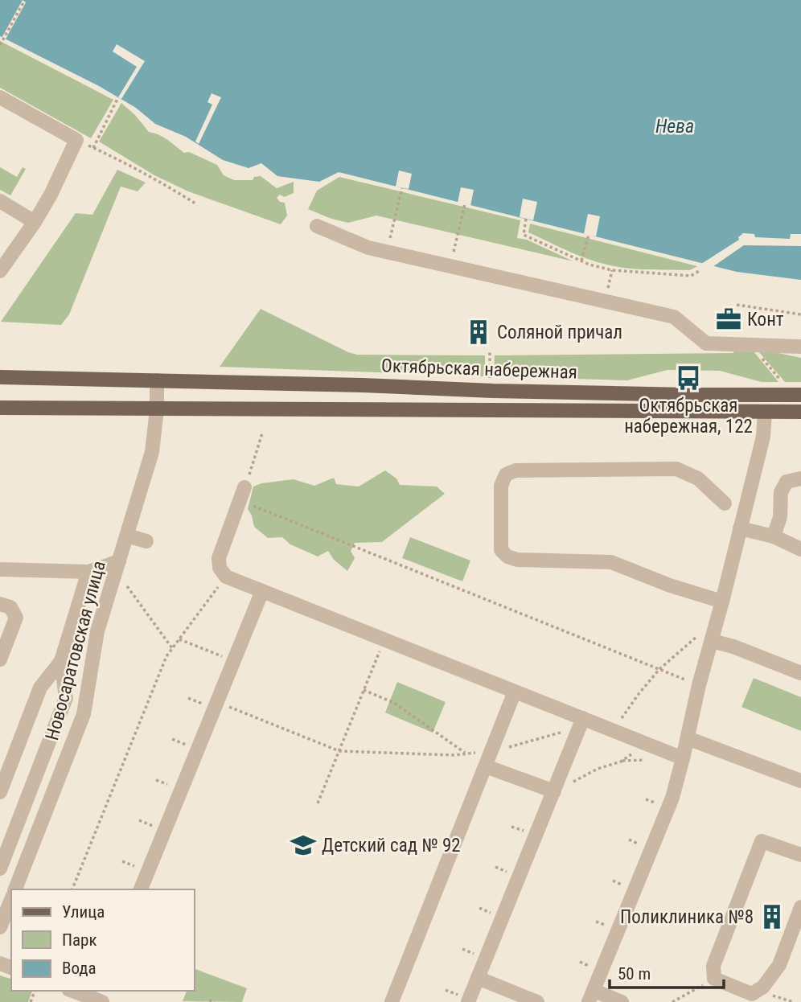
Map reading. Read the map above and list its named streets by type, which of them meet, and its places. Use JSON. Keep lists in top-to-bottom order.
{
  "streets": {
    "main road": ["Октябрьская набережная"],
    "street": ["Новосаратовская улица"]
  },
  "crossings": [
    ["Октябрьская набережная", "Новосаратовская улица"]
  ],
  "water": ["Нева"],
  "places": {
    "office": ["Конт"],
    "building": ["Соляной причал", "Поликлиника №8"],
    "bus stop": ["Октябрьская набережная, 122"],
    "school or university": ["Детский сад № 92"]
  },
  "legend": ["Улица", "Парк", "Вода"],
  "scale_bar": "50 m"
}
